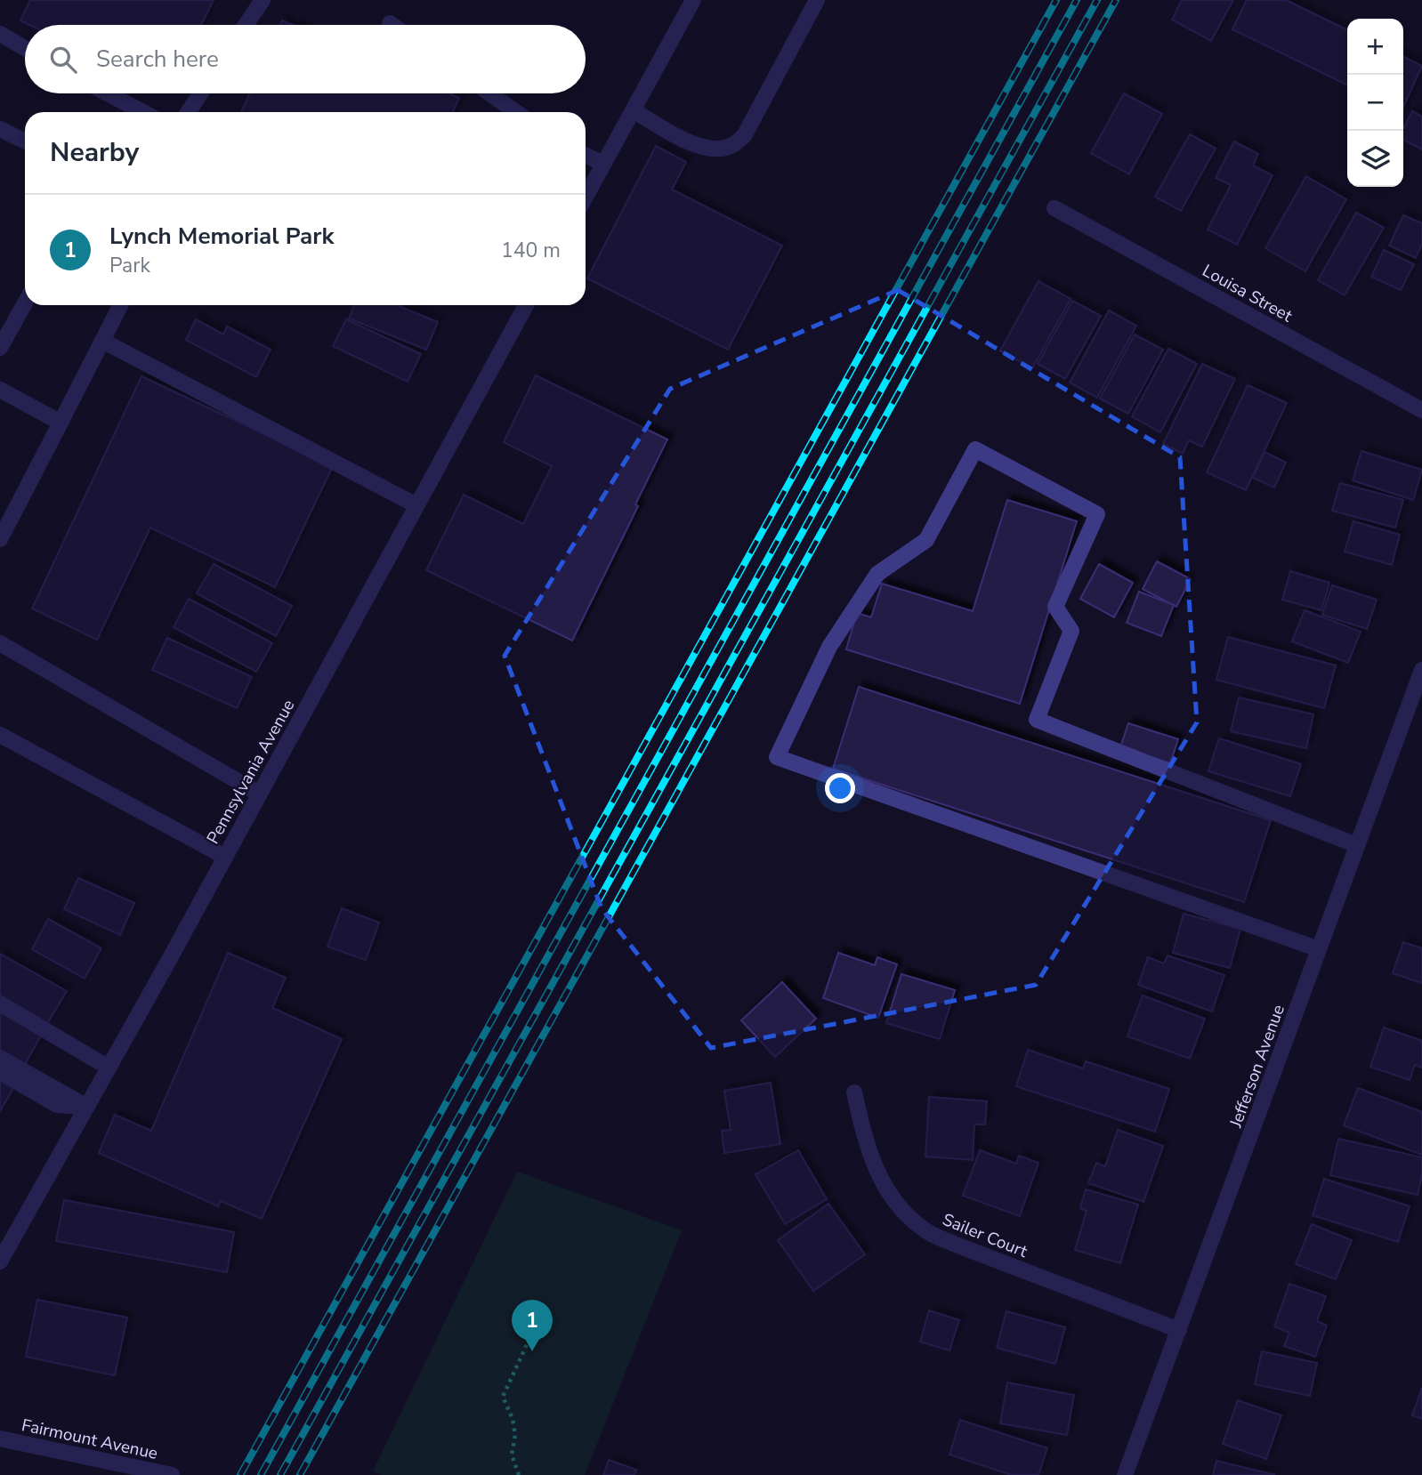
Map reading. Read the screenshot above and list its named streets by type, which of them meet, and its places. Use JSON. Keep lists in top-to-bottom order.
{
  "streets": {
    "street": [
      "Louisa Street",
      "Pennsylvania Avenue",
      "Jefferson Avenue",
      "Sailer Court",
      "Fairmount Avenue"
    ]
  },
  "crossings": [
    ["Jefferson Avenue", "Sailer Court"]
  ],
  "page": {
    "map_buttons": ["+", "−"],
    "search": "Search here",
    "heading": "Nearby",
    "list": [
      {
        "mark": "1",
        "name": "Lynch Memorial Park",
        "note": "Park",
        "value": "140 m"
      }
    ],
    "pins": "1"
  }
}
